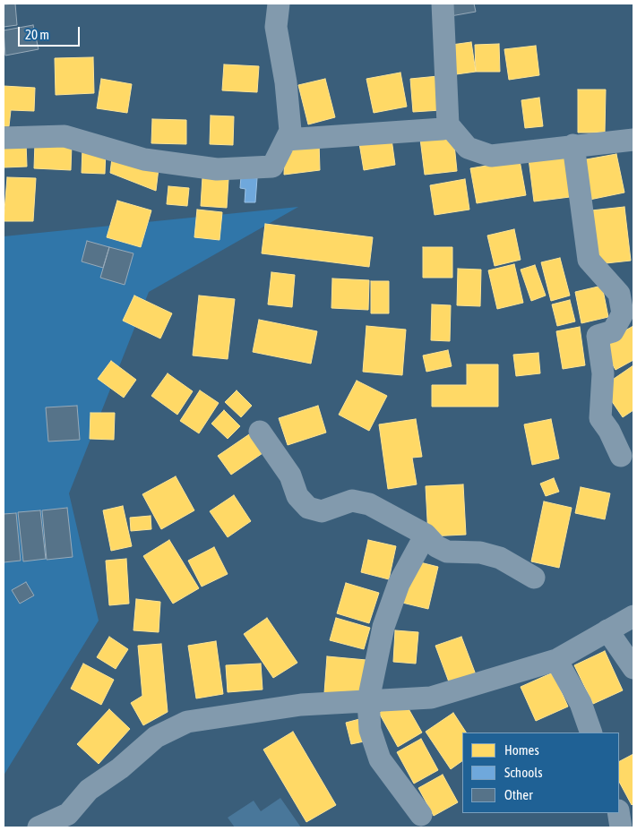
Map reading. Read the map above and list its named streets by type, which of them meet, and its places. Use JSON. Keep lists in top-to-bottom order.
{
  "legend": ["Homes", "Schools", "Other"],
  "scale_bar": "20 m"
}
